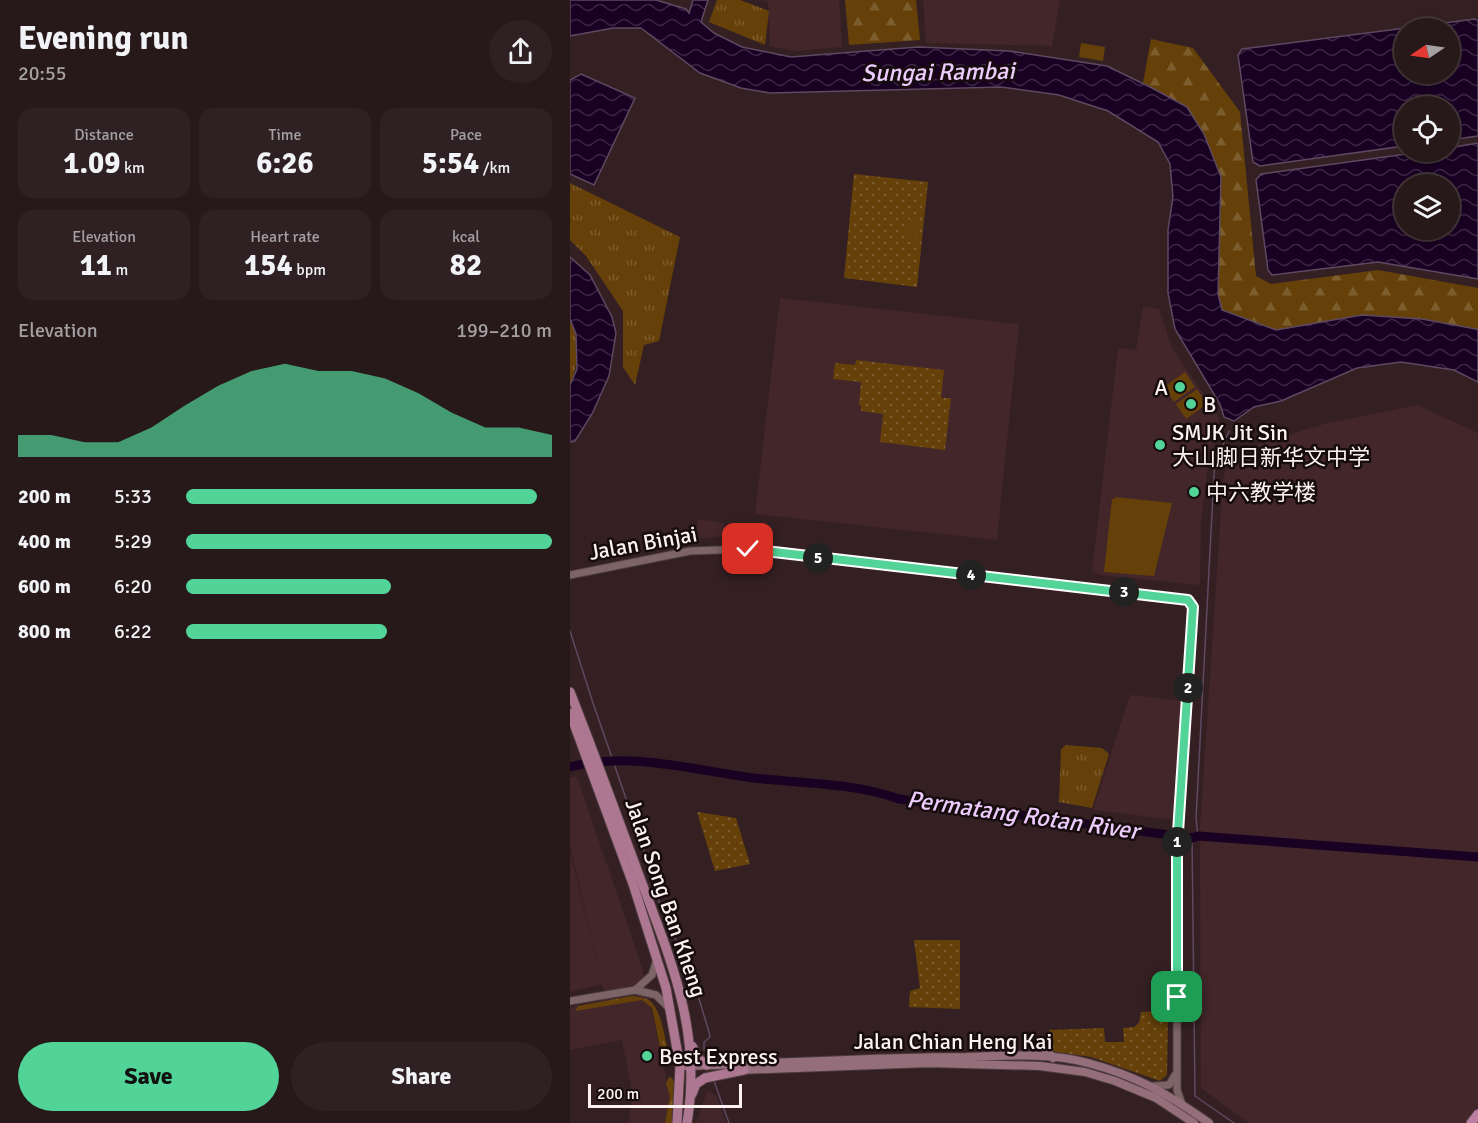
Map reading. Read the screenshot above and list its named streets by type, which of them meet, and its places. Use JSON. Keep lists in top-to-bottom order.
{
  "streets": {
    "main road": ["Jalan Song Ban Kheng", "Jalan Chian Heng Kai"],
    "street": ["Jalan Binjai"]
  },
  "crossings": [
    ["Jalan Song Ban Kheng", "Jalan Chian Heng Kai"]
  ],
  "water": ["Sungai Rambai", "Permatang Rotan River"],
  "places": [
    "A",
    "B",
    "SMJK Jit Sin 大山脚日新华文中学",
    "中六教学楼",
    "Best Express"
  ],
  "scale_bar": "200 m",
  "north": "left",
  "page": {
    "heading": ["Evening run", "20:55"],
    "stats": [
      ["Distance", "1.09 km"],
      ["Time", "6:26"],
      ["Pace", "5:54 /km"],
      ["Elevation", "11 m"],
      ["Heart rate", "154 bpm"],
      ["kcal", "82"]
    ],
    "chart": ["Elevation", "199–210 m"],
    "list": [
      {
        "name": "200 m",
        "note": "5:33"
      },
      {
        "name": "400 m",
        "note": "5:29"
      },
      {
        "name": "600 m",
        "note": "6:20"
      },
      {
        "name": "800 m",
        "note": "6:22"
      }
    ],
    "pins": [
      "5",
      "4",
      "3",
      "2",
      "1"
    ],
    "buttons": ["Save", "Share"],
    "scale": "200 m"
  }
}
